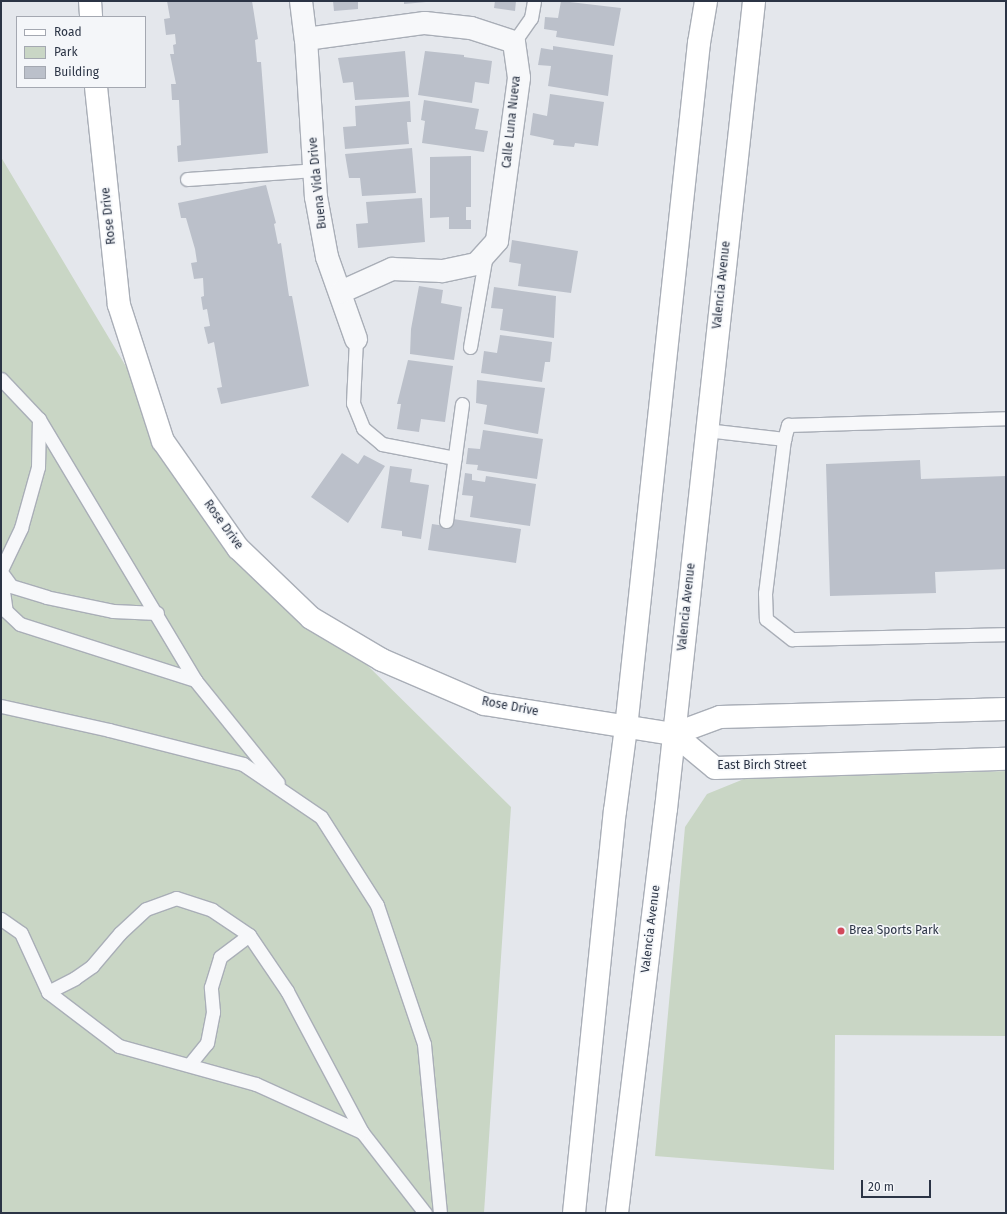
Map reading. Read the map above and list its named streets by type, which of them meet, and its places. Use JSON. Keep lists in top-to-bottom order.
{
  "streets": {
    "main road": ["Rose Drive", "Valencia Avenue", "East Birch Street"],
    "street": ["Calle Luna Nueva", "Buena Vida Drive"]
  },
  "crossings": [
    ["Calle Luna Nueva", "Buena Vida Drive"],
    ["Rose Drive", "Valencia Avenue"],
    ["Rose Drive", "East Birch Street"],
    ["Valencia Avenue", "East Birch Street"]
  ],
  "places": ["Brea Sports Park"],
  "legend": ["Road", "Park", "Building"],
  "scale_bar": "20 m"
}
